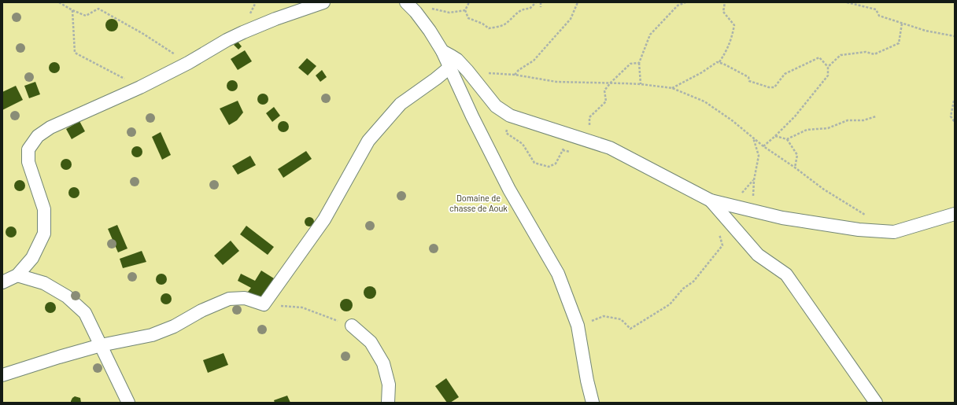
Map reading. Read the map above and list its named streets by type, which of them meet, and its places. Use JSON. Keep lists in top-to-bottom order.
{
  "parks": ["Domaine de chasse de Aouk"]
}
